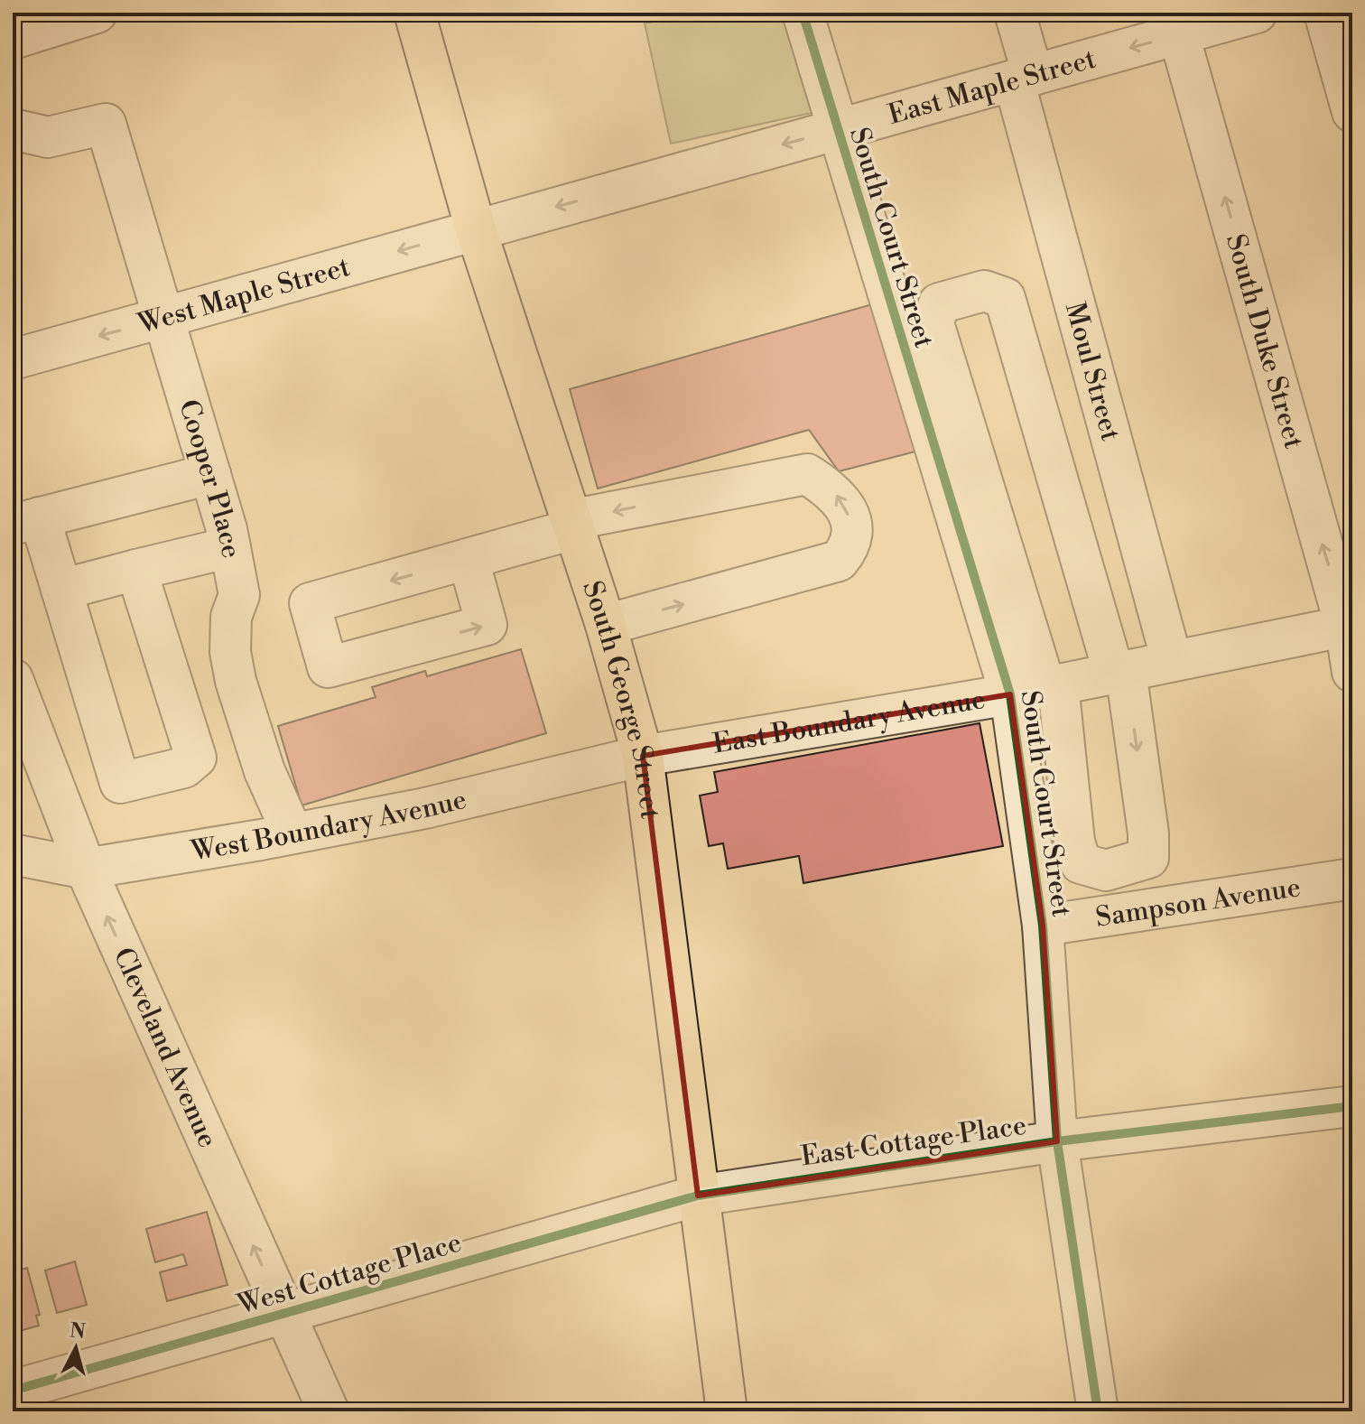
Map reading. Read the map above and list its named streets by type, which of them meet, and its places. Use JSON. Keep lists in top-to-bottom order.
{
  "streets": {
    "main road": ["South George Street"],
    "street": [
      "East Maple Street",
      "South Court Street",
      "West Maple Street",
      "South Duke Street",
      "Moul Street",
      "Cooper Place",
      "East Boundary Avenue",
      "West Boundary Avenue",
      "Sampson Avenue",
      "Cleveland Avenue",
      "East Cottage Place",
      "West Cottage Place"
    ]
  },
  "crossings": [
    ["East Maple Street", "South Court Street"],
    ["East Maple Street", "West Maple Street"],
    ["East Maple Street", "South Duke Street"],
    ["East Maple Street", "Moul Street"],
    ["East Maple Street", "South George Street"],
    ["South Court Street", "East Boundary Avenue"],
    ["South Court Street", "Sampson Avenue"],
    ["South Court Street", "East Cottage Place"],
    ["West Maple Street", "Cooper Place"],
    ["West Maple Street", "South George Street"],
    ["South Duke Street", "East Boundary Avenue"],
    ["Moul Street", "East Boundary Avenue"],
    ["Cooper Place", "West Boundary Avenue"],
    ["South George Street", "East Boundary Avenue"],
    ["South George Street", "West Boundary Avenue"],
    ["South George Street", "East Cottage Place"],
    ["South George Street", "West Cottage Place"],
    ["East Boundary Avenue", "West Boundary Avenue"],
    ["West Boundary Avenue", "Cleveland Avenue"],
    ["Cleveland Avenue", "West Cottage Place"],
    ["East Cottage Place", "West Cottage Place"]
  ],
  "one_way": ["East Maple Street", "South Duke Street", "Cleveland Avenue"],
  "north": "top"
}
